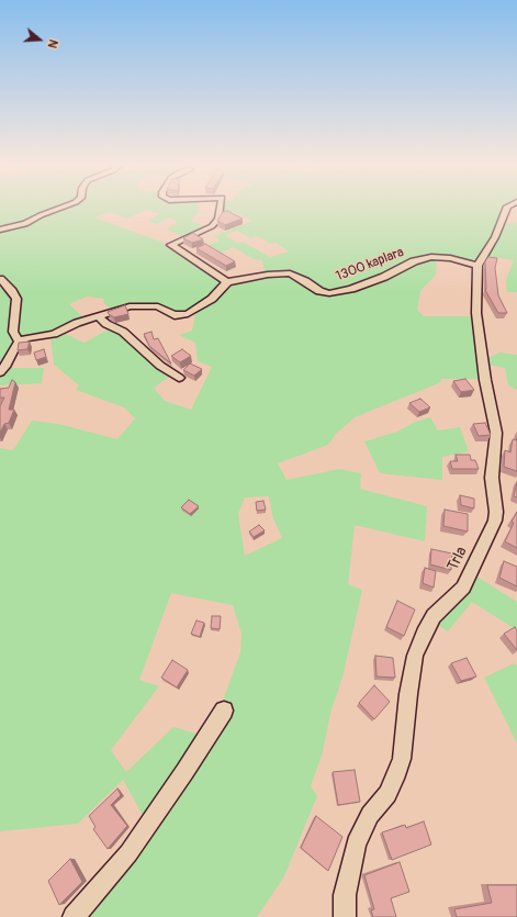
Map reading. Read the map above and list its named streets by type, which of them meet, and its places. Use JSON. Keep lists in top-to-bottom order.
{
  "streets": {
    "street": ["1300 kaplara", "Trla"]
  },
  "crossings": [
    ["1300 kaplara", "Trla"]
  ],
  "north": "right"
}
